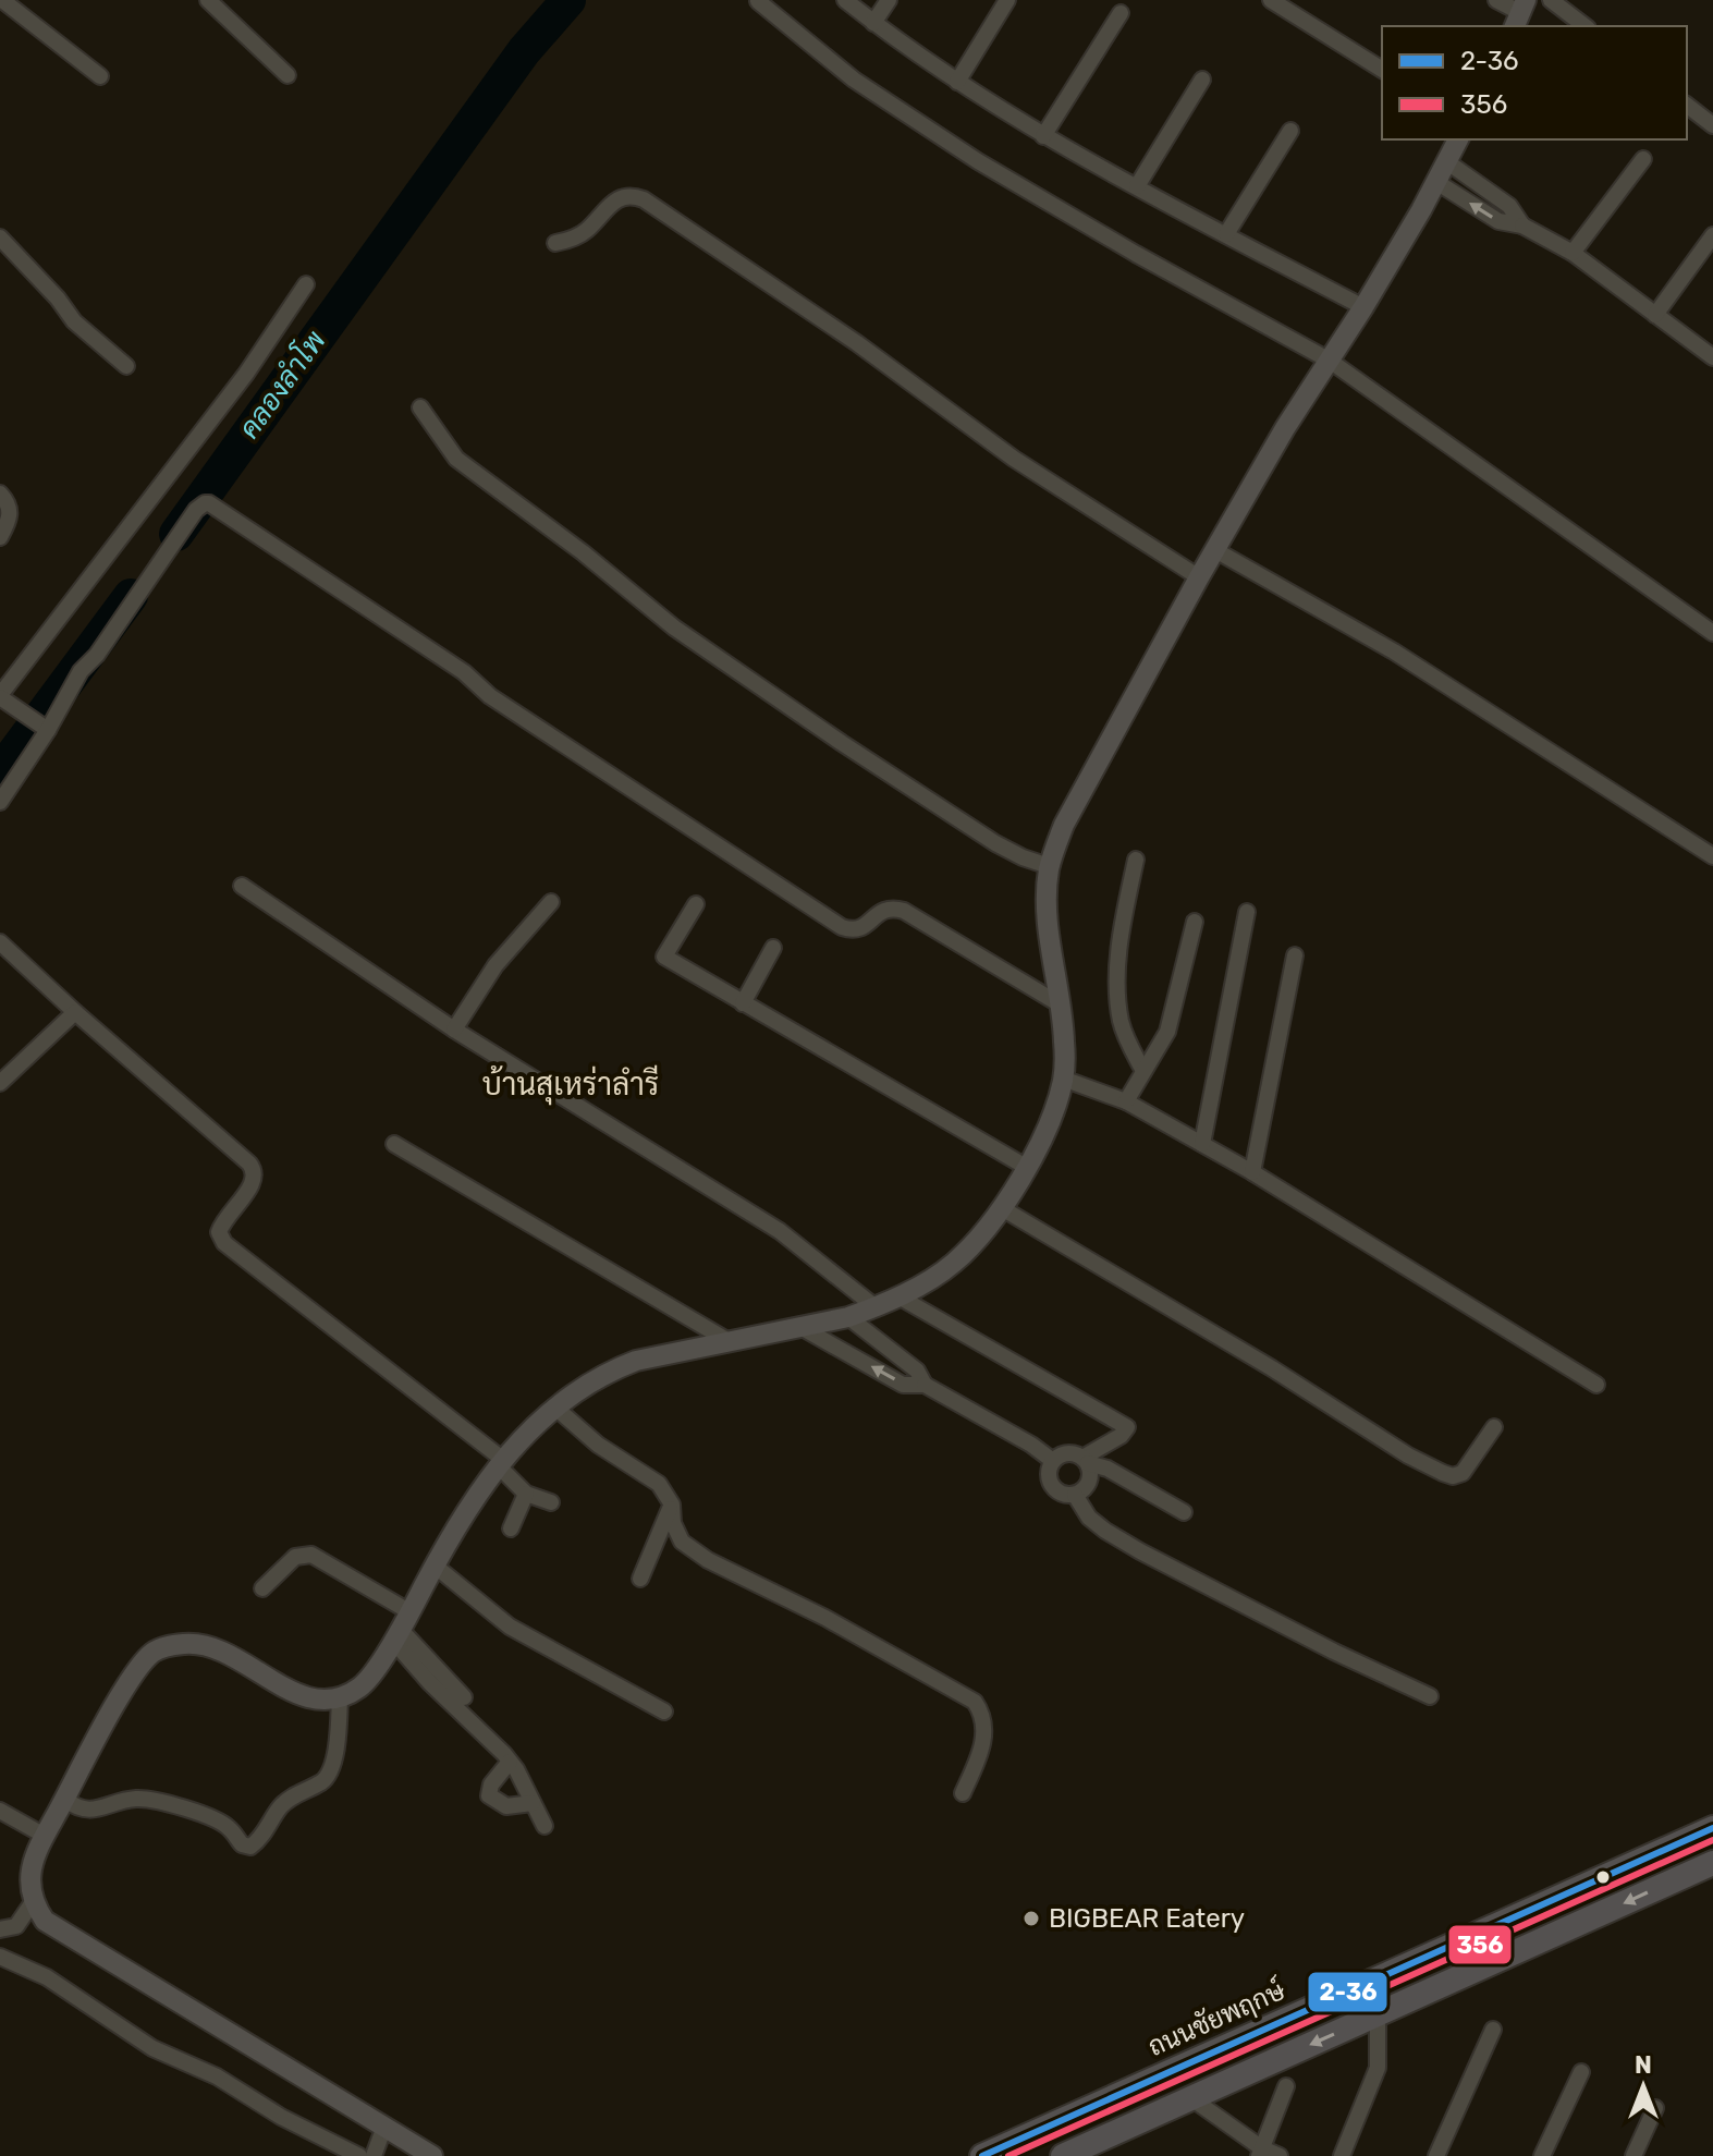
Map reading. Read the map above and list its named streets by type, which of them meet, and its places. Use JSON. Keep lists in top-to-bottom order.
{
  "streets": {
    "main road": ["ถนนชัยพฤกษ์"]
  },
  "districts": ["บ้านสุเหร่าลำรี"],
  "water": ["คลองลำโพ"],
  "places": ["BIGBEAR Eatery"],
  "lines": ["transit line 2-36", "transit line 356"],
  "legend": ["2-36", "356"],
  "north": "top"
}
